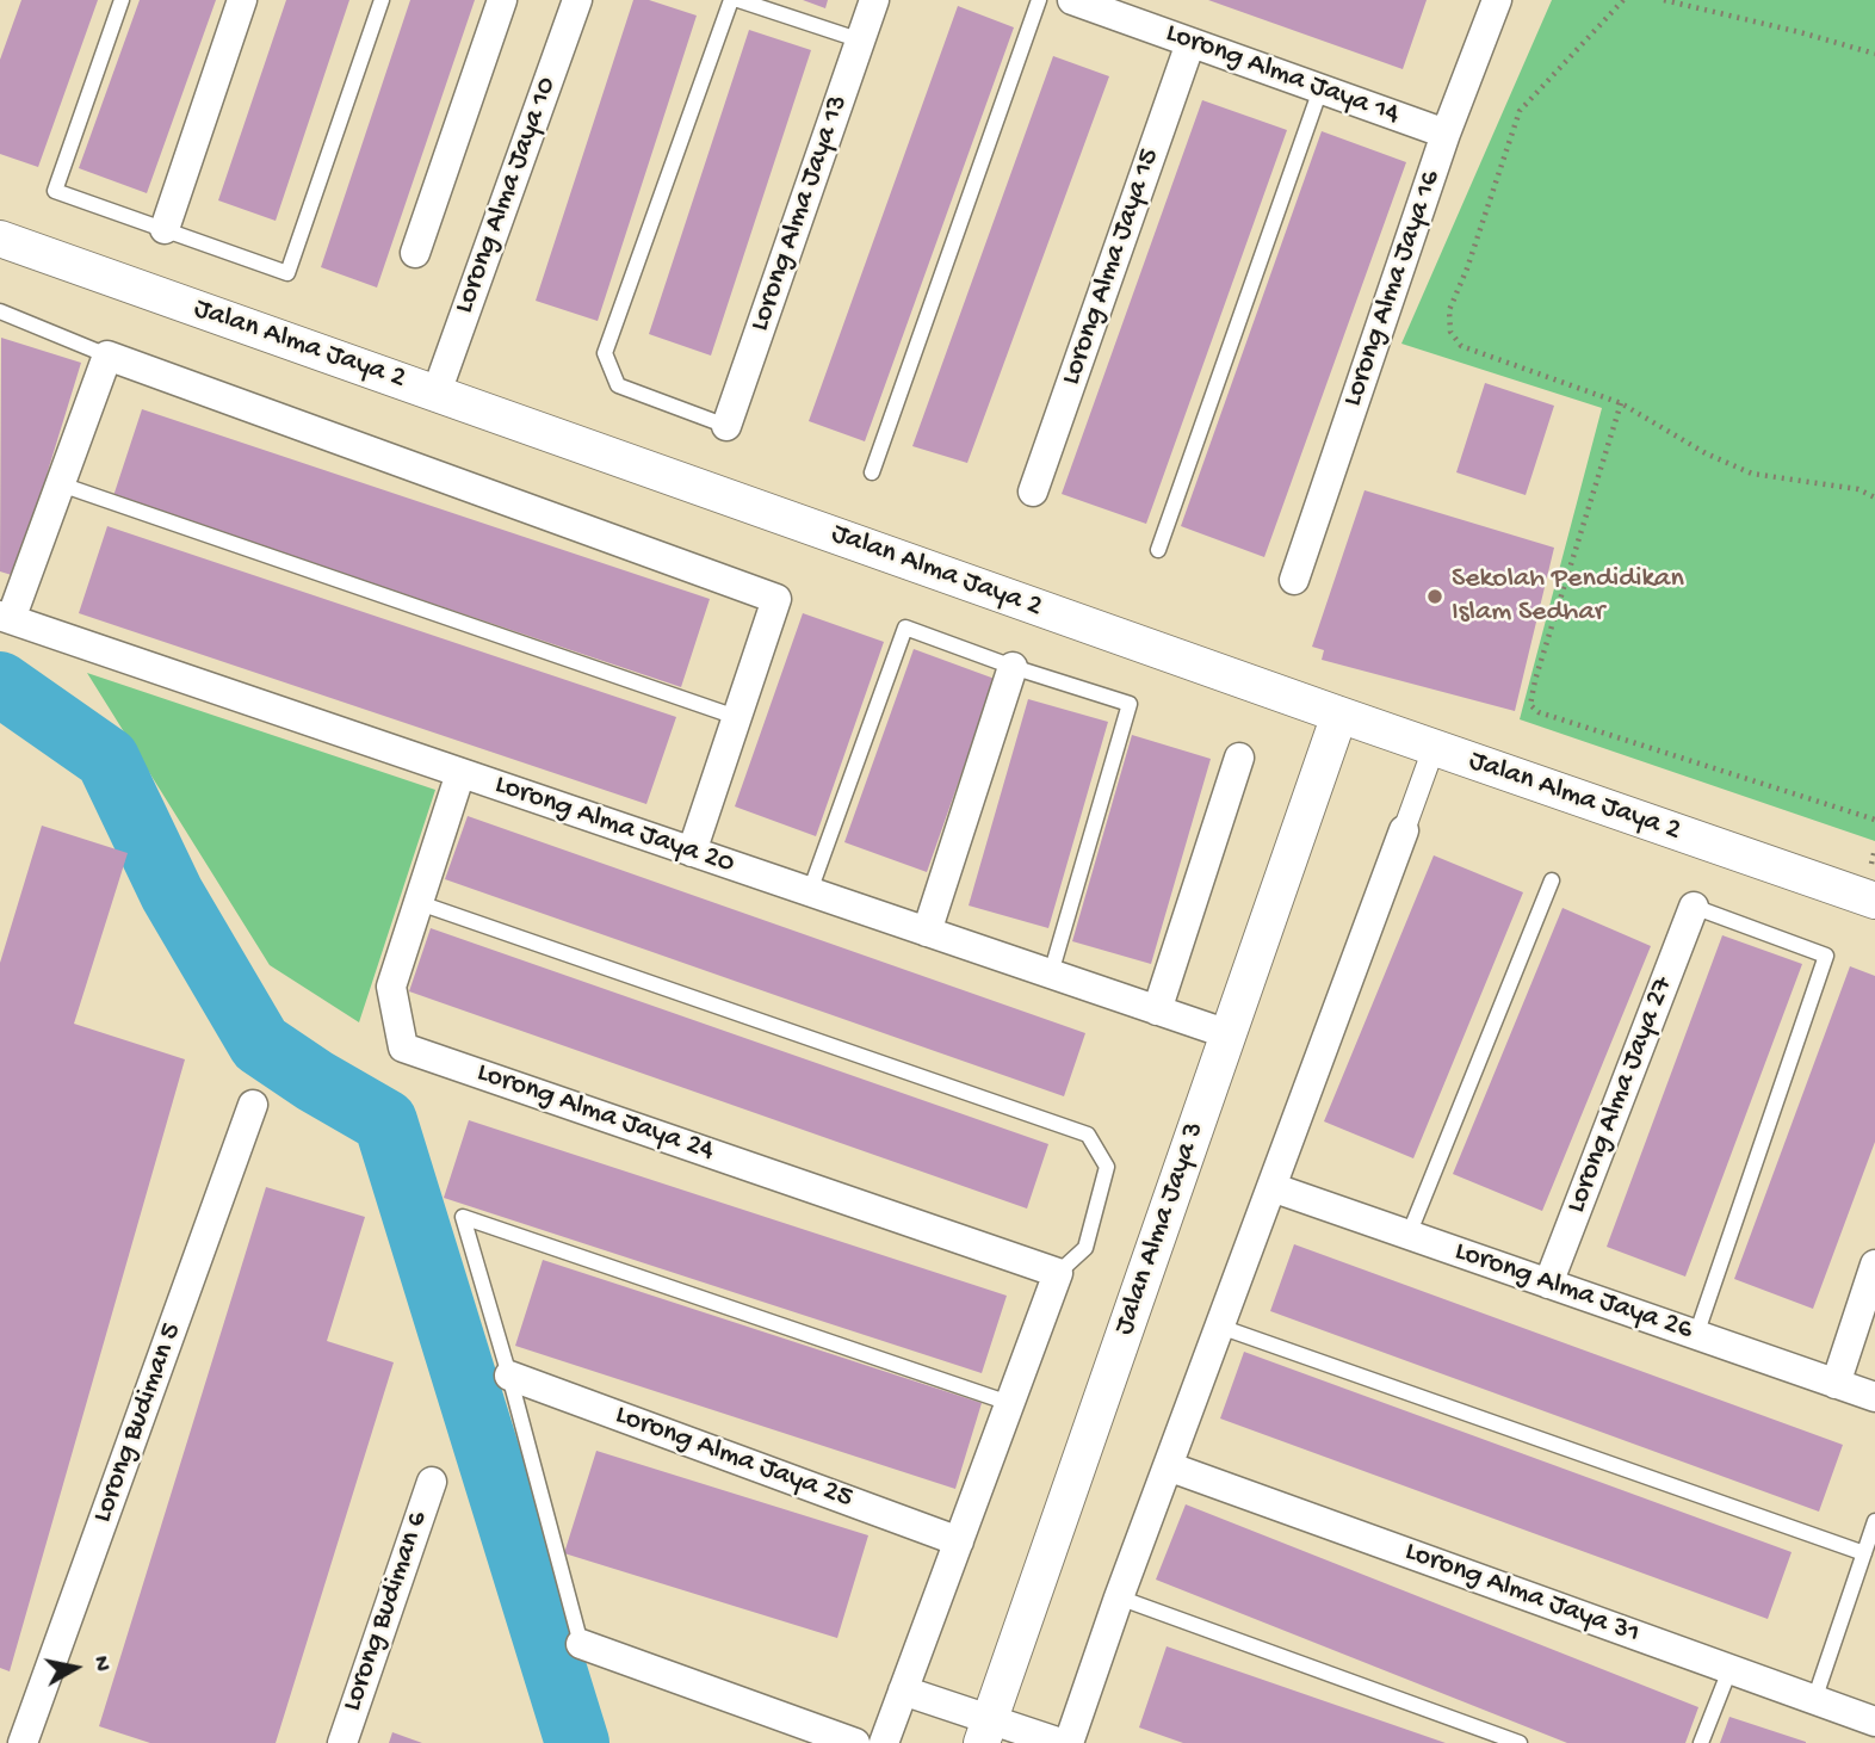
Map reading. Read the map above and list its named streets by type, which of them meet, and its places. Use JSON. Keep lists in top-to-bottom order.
{
  "streets": {
    "street": [
      "Lorong Alma Jaya 14",
      "Lorong Alma Jaya 10",
      "Lorong Alma Jaya 13",
      "Lorong Alma Jaya 15",
      "Lorong Alma Jaya 16",
      "Jalan Alma Jaya 2",
      "Lorong Alma Jaya 20",
      "Lorong Alma Jaya 27",
      "Lorong Alma Jaya 24",
      "Jalan Alma Jaya 3",
      "Lorong Alma Jaya 26",
      "Lorong Budiman 5",
      "Lorong Alma Jaya 25",
      "Lorong Alma Jaya 31",
      "Lorong Budiman 6"
    ]
  },
  "crossings": [
    ["Lorong Alma Jaya 14", "Lorong Alma Jaya 15"],
    ["Lorong Alma Jaya 14", "Lorong Alma Jaya 16"],
    ["Lorong Alma Jaya 10", "Jalan Alma Jaya 2"],
    ["Jalan Alma Jaya 2", "Jalan Alma Jaya 3"],
    ["Lorong Alma Jaya 20", "Lorong Alma Jaya 24"],
    ["Lorong Alma Jaya 20", "Jalan Alma Jaya 3"],
    ["Lorong Alma Jaya 27", "Lorong Alma Jaya 26"]
  ],
  "places": ["Sekolah Pendidikan Islam Sedhar"],
  "north": "right"
}
